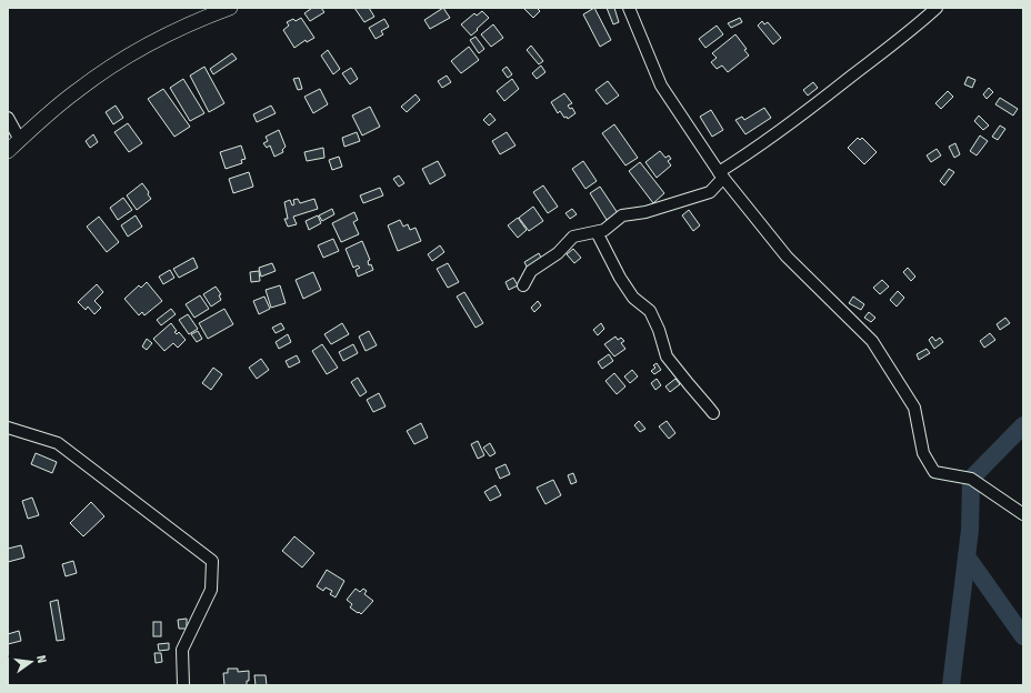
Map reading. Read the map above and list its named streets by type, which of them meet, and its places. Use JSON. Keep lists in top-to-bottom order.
{
  "north": "right"
}
